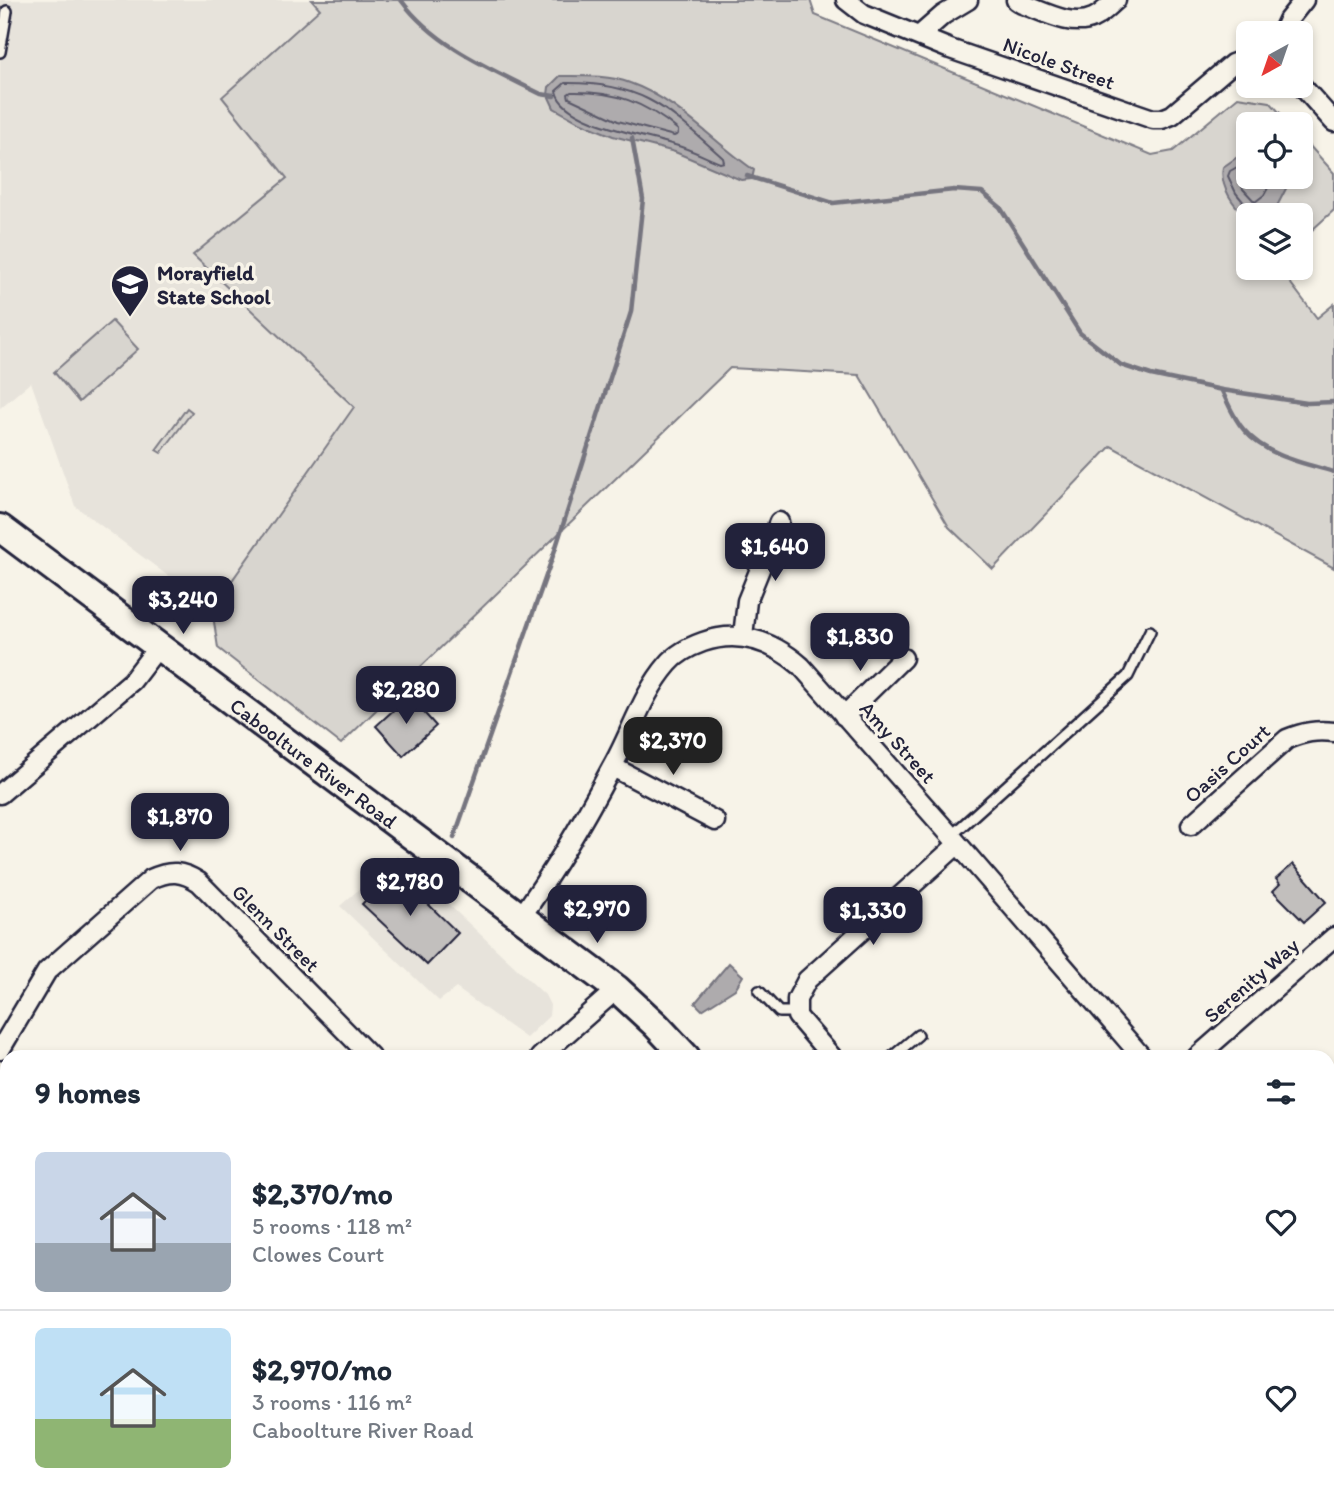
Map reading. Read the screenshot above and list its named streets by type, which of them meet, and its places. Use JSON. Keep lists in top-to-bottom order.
{
  "streets": {
    "main road": ["Caboolture River Road"],
    "street": [
      "Nicole Street",
      "Amy Street",
      "Oasis Court",
      "Glenn Street",
      "Serenity Way"
    ]
  },
  "crossings": [
    ["Amy Street", "Caboolture River Road"]
  ],
  "places": {
    "school or university": ["Morayfield State School"]
  },
  "north": "bottom left",
  "page": {
    "price": [
      "$1,640",
      "$3,240",
      "$1,830",
      "$2,280",
      "$2,370",
      "$1,870",
      "$2,780",
      "$2,970",
      "$1,330"
    ],
    "heading": "9 homes",
    "list": [
      {
        "name": "$2,370/mo",
        "note": "5 rooms · 118 m² · Clowes Court"
      },
      {
        "name": "$2,970/mo",
        "note": "3 rooms · 116 m² · Caboolture River Road"
      }
    ]
  }
}
